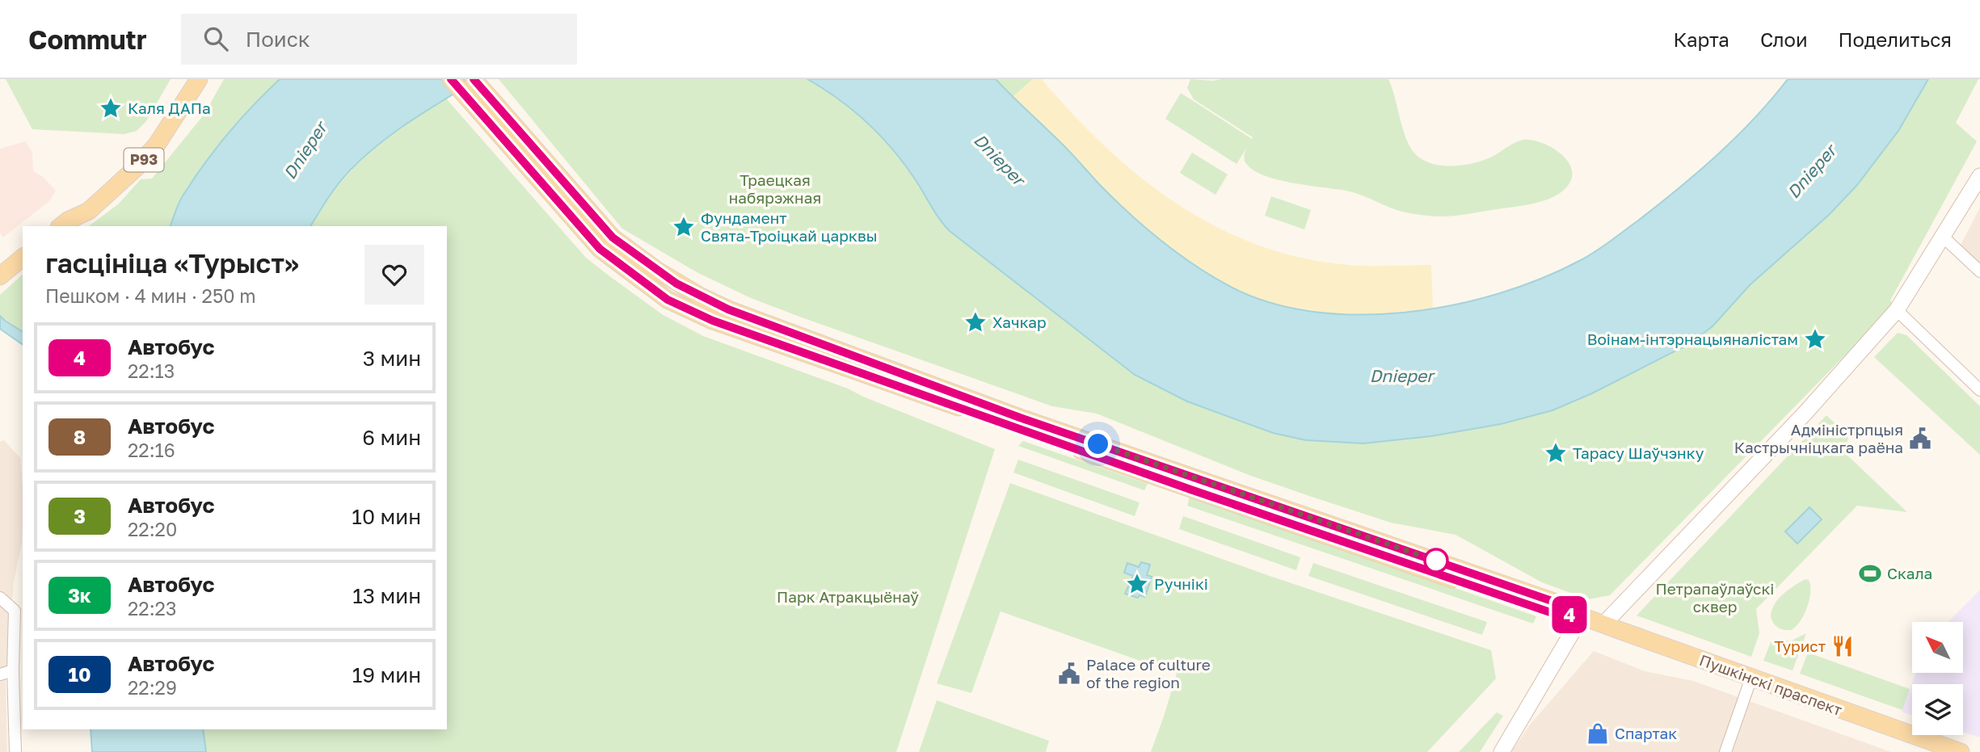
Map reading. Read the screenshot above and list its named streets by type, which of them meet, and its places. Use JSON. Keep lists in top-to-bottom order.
{
  "streets": {
    "main road": ["Р93", "Пушкінскі праспект"]
  },
  "water": ["Dnieper"],
  "parks": ["Траецкая набярэжная", "Петрапаўлаўскі сквер", "Парк Атракцыёнаў"],
  "places": {
    "place": [
      "Каля ДАПа",
      "Фундамент Свята-Троіцкай царквы",
      "Хачкар",
      "Воінам-інтэрнацыяналістам",
      "Тарасу Шаўчэнку",
      "Ручнікі"
    ],
    "public building": ["Адміністрпцыя Кастрычніцкага раёна", "Palace of culture of the region"],
    "sports": ["Скала"],
    "restaurant": ["Турист"],
    "shop": ["Спартак"]
  },
  "lines": ["bus line 4"],
  "north": "top left",
  "page": {
    "header": "Commutr",
    "search": "Поиск",
    "nav": ["Карта", "Слои", "Поделиться"],
    "on_map": "4",
    "heading": ["гасцініца «Турыст»", "Пешком · 4 мин · 250 m"],
    "list": [
      {
        "mark": "4",
        "name": "Автобус",
        "note": "22:13",
        "value": "3 мин"
      },
      {
        "mark": "8",
        "name": "Автобус",
        "note": "22:16",
        "value": "6 мин"
      },
      {
        "mark": "3",
        "name": "Автобус",
        "note": "22:20",
        "value": "10 мин"
      },
      {
        "mark": "3к",
        "name": "Автобус",
        "note": "22:23",
        "value": "13 мин"
      },
      {
        "mark": "10",
        "name": "Автобус",
        "note": "22:29",
        "value": "19 мин"
      }
    ]
  }
}
